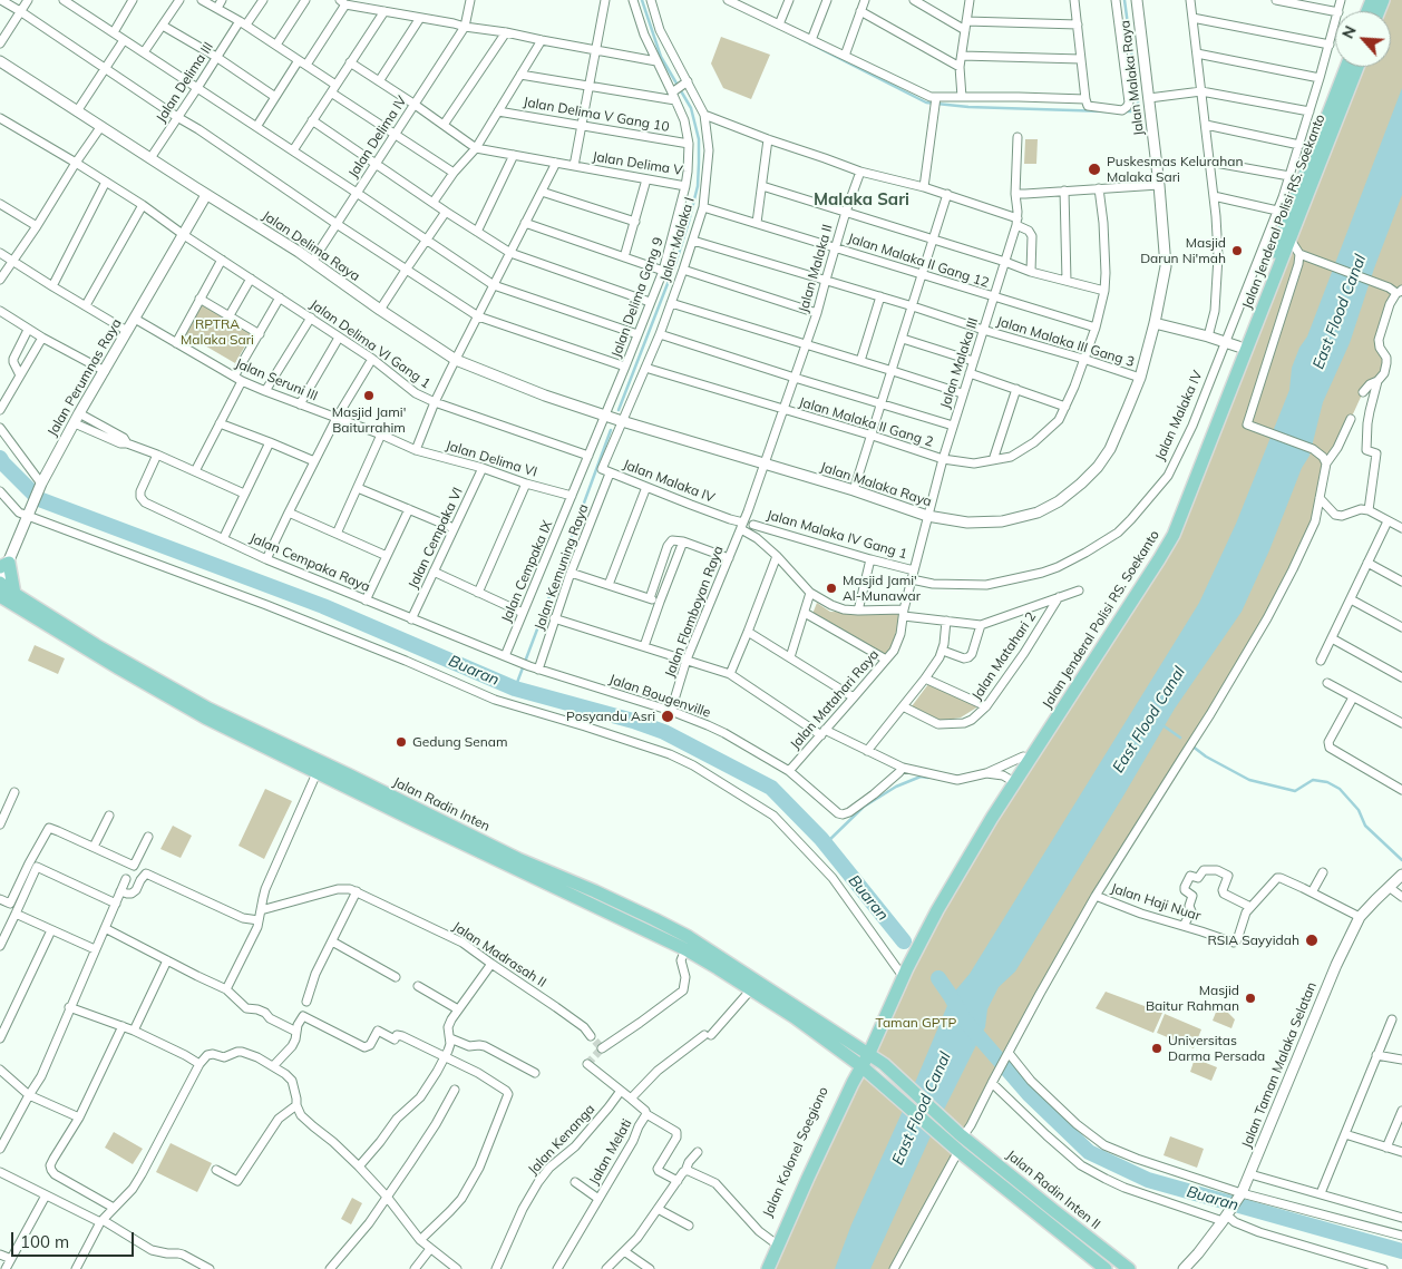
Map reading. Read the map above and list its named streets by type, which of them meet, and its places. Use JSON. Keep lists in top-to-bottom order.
{
  "streets": {
    "main road": [
      "Jalan Jenderal Polisi RS. Soekanto",
      "Jalan Radin Inten",
      "Jalan Kolonel Soegiono",
      "Jalan Radin Inten II"
    ],
    "street": [
      "Jalan Malaka Raya",
      "Jalan Delima III",
      "Jalan Delima V Gang 10",
      "Jalan Delima IV",
      "Jalan Delima V",
      "Jalan Malaka I",
      "Jalan Delima Raya",
      "Jalan Malaka II Gang 12",
      "Jalan Malaka II",
      "Jalan Delima Gang 9",
      "Jalan Malaka III Gang 3",
      "Jalan Delima VI Gang 1",
      "Jalan Malaka III",
      "Jalan Perumnas Raya",
      "Jalan Seruni III",
      "Jalan Malaka IV",
      "Jalan Malaka II Gang 2",
      "Jalan Delima VI",
      "Jalan Malaka IV Gang 1",
      "Jalan Cempaka VI",
      "Jalan Cempaka Raya",
      "Jalan Kemuning Raya",
      "Jalan Cempaka IX",
      "Jalan Flamboyan Raya",
      "Jalan Matahari 2",
      "Jalan Bougenville",
      "Jalan Matahari Raya",
      "Jalan Haji Nuar",
      "Jalan Madrasah II",
      "Jalan Taman Malaka Selatan",
      "Jalan Kenanga",
      "Jalan Melati"
    ]
  },
  "crossings": [
    ["Jalan Malaka Raya", "Jalan Malaka I"],
    ["Jalan Malaka Raya", "Jalan Delima Raya"],
    ["Jalan Malaka Raya", "Jalan Malaka II"],
    ["Jalan Malaka Raya", "Jalan Malaka III Gang 3"],
    ["Jalan Malaka Raya", "Jalan Malaka III"],
    ["Jalan Malaka Raya", "Jalan Malaka IV"],
    ["Jalan Malaka Raya", "Jalan Malaka IV Gang 1"],
    ["Jalan Delima III", "Jalan Delima Raya"],
    ["Jalan Delima V Gang 10", "Jalan Delima V"],
    ["Jalan Delima IV", "Jalan Delima Raya"],
    ["Jalan Delima V", "Jalan Delima Gang 9"],
    ["Jalan Jenderal Polisi RS. Soekanto", "Jalan Malaka IV"],
    ["Jalan Jenderal Polisi RS. Soekanto", "Jalan Radin Inten"],
    ["Jalan Jenderal Polisi RS. Soekanto", "Jalan Kolonel Soegiono"],
    ["Jalan Malaka I", "Jalan Delima Raya"],
    ["Jalan Malaka I", "Jalan Malaka II Gang 12"],
    ["Jalan Malaka I", "Jalan Malaka III Gang 3"],
    ["Jalan Malaka I", "Jalan Malaka IV"],
    ["Jalan Malaka I", "Jalan Malaka II Gang 2"],
    ["Jalan Delima Raya", "Jalan Delima Gang 9"],
    ["Jalan Delima Raya", "Jalan Perumnas Raya"],
    ["Jalan Delima Raya", "Jalan Malaka IV"],
    ["Jalan Malaka II Gang 12", "Jalan Malaka II"],
    ["Jalan Malaka II Gang 12", "Jalan Malaka III"],
    ["Jalan Malaka II Gang 12", "Jalan Malaka II Gang 2"],
    ["Jalan Malaka II", "Jalan Malaka III Gang 3"],
    ["Jalan Malaka II", "Jalan Malaka II Gang 2"],
    ["Jalan Malaka II", "Jalan Malaka IV Gang 1"],
    ["Jalan Malaka III Gang 3", "Jalan Malaka III"],
    ["Jalan Malaka III Gang 3", "Jalan Malaka II Gang 2"],
    ["Jalan Delima VI Gang 1", "Jalan Perumnas Raya"],
    ["Jalan Malaka III", "Jalan Malaka II Gang 2"],
    ["Jalan Perumnas Raya", "Jalan Seruni III"],
    ["Jalan Perumnas Raya", "Jalan Radin Inten"],
    ["Jalan Seruni III", "Jalan Delima VI"],
    ["Jalan Malaka IV", "Jalan Malaka IV Gang 1"],
    ["Jalan Malaka IV", "Jalan Kemuning Raya"],
    ["Jalan Malaka IV", "Jalan Flamboyan Raya"],
    ["Jalan Malaka IV", "Jalan Matahari Raya"],
    ["Jalan Delima VI", "Jalan Cempaka VI"],
    ["Jalan Delima VI", "Jalan Cempaka IX"],
    ["Jalan Malaka IV Gang 1", "Jalan Flamboyan Raya"],
    ["Jalan Cempaka VI", "Jalan Cempaka Raya"],
    ["Jalan Cempaka Raya", "Jalan Cempaka IX"],
    ["Jalan Cempaka Raya", "Jalan Bougenville"],
    ["Jalan Kemuning Raya", "Jalan Bougenville"],
    ["Jalan Flamboyan Raya", "Jalan Bougenville"],
    ["Jalan Bougenville", "Jalan Matahari Raya"],
    ["Jalan Radin Inten", "Jalan Kolonel Soegiono"],
    ["Jalan Radin Inten", "Jalan Radin Inten II"],
    ["Jalan Haji Nuar", "Jalan Taman Malaka Selatan"],
    ["Jalan Kenanga", "Jalan Melati"]
  ],
  "districts": ["Malaka Sari"],
  "water": ["East Flood Canal", "Buaran"],
  "parks": ["RPTRA Malaka Sari", "Taman GPTP"],
  "places": [
    "Puskesmas Kelurahan Malaka Sari",
    "Masjid Darun Ni'mah",
    "Masjid Jami' Baiturrahim",
    "Masjid Jami' Al-Munawar",
    "Posyandu Asri",
    "Gedung Senam",
    "RSIA Sayyidah",
    "Masjid Baitur Rahman",
    "Universitas Darma Persada"
  ],
  "scale_bar": "100 m",
  "north": "top left"
}
